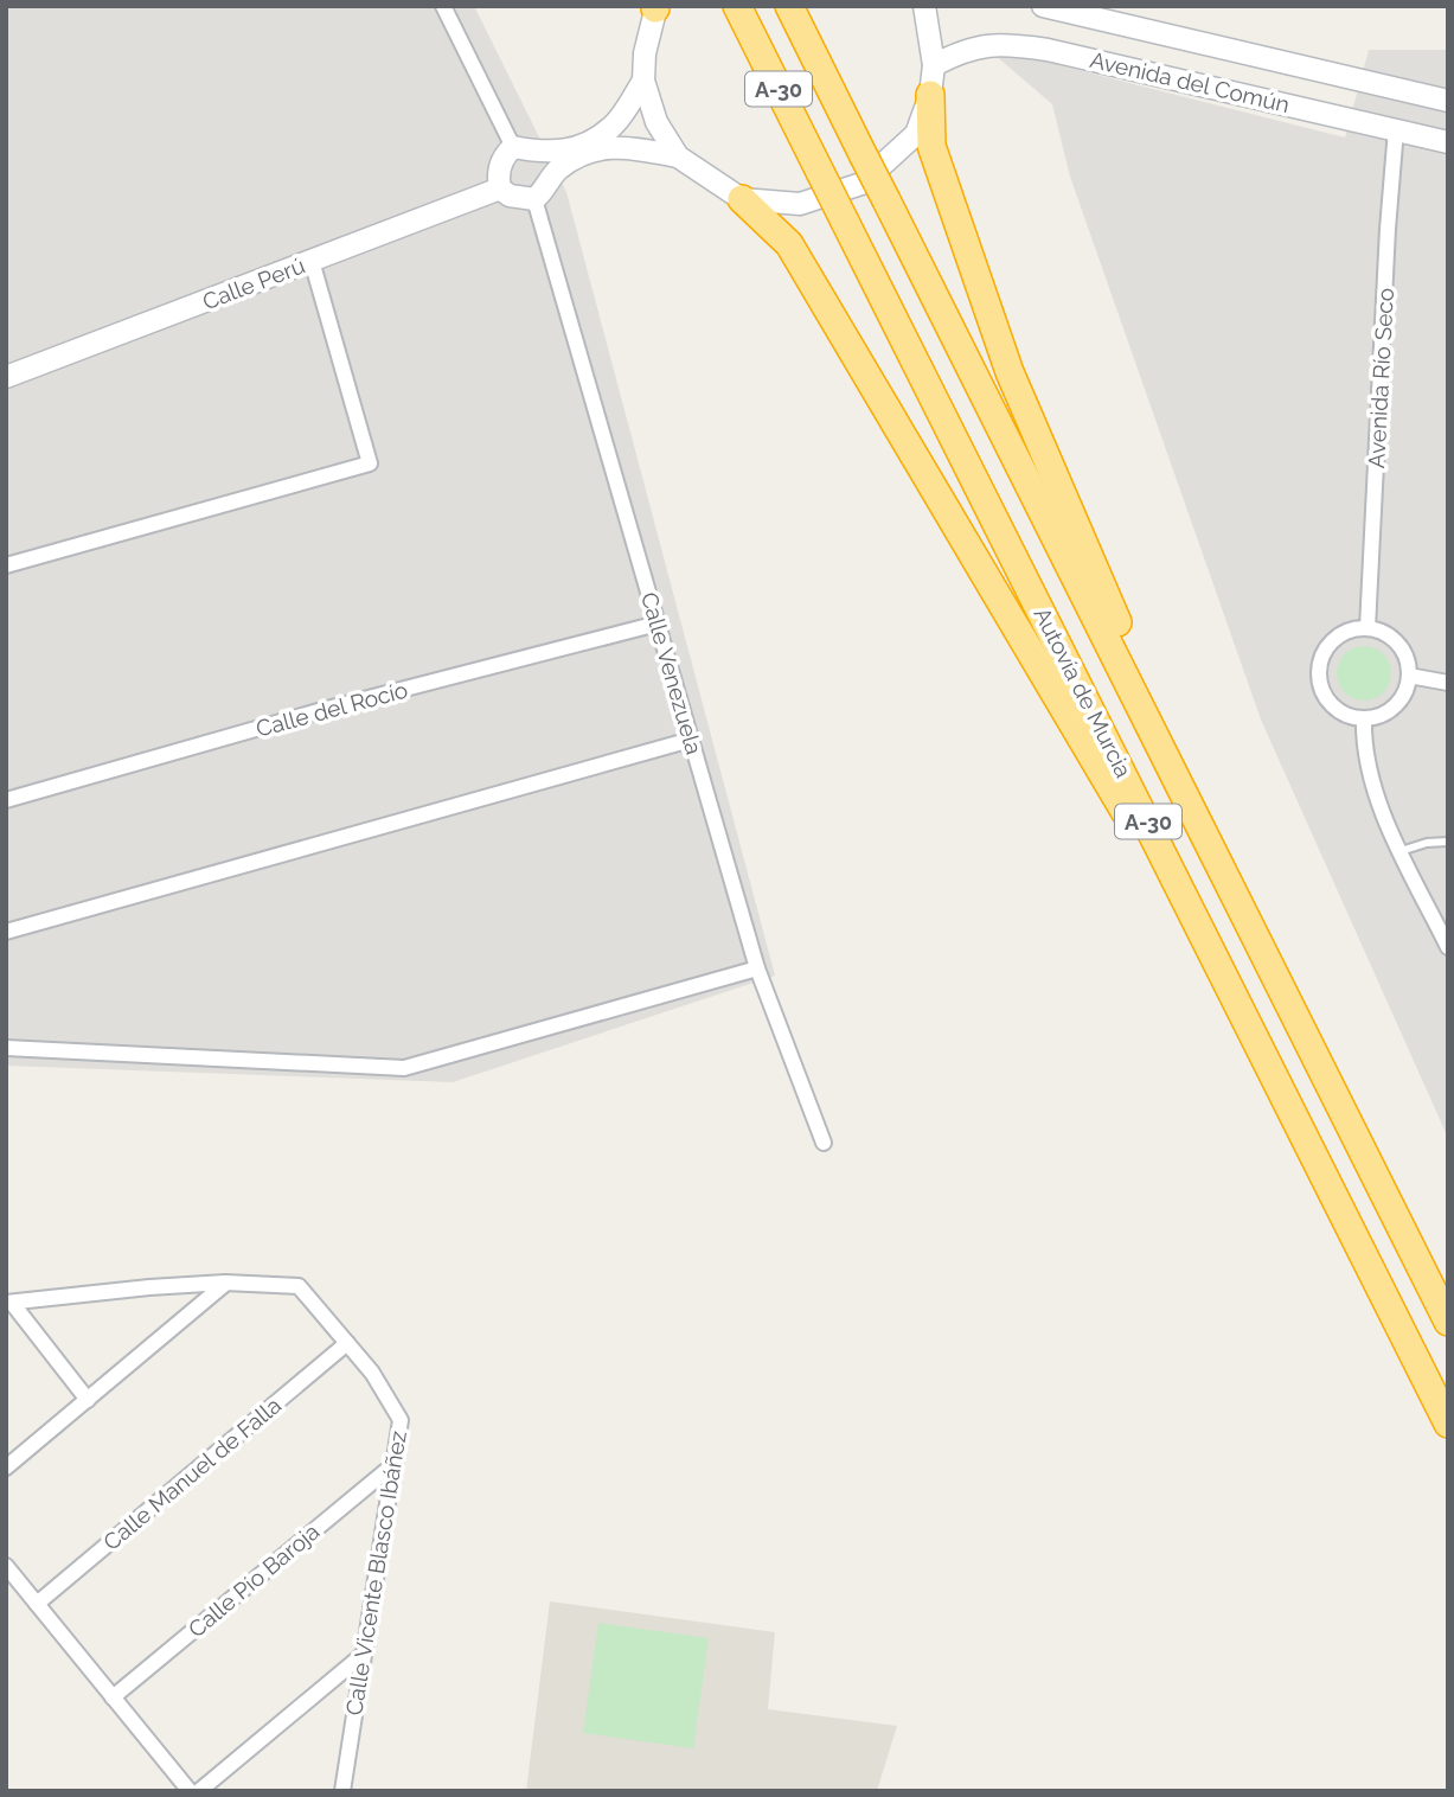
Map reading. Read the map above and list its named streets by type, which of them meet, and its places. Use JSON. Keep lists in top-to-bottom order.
{
  "streets": {
    "highway": ["A-30", "Autovía de Murcia"],
    "street": [
      "Avenida del Común",
      "Calle Perú",
      "Avenida Río Seco",
      "Calle Venezuela",
      "Calle del Rocío",
      "Calle Manuel de Falla",
      "Calle Vicente Blasco Ibáñez",
      "Calle Pío Baroja"
    ]
  },
  "crossings": [
    ["Avenida del Común", "Avenida Río Seco"],
    ["Calle Venezuela", "Calle del Rocío"],
    ["Calle Manuel de Falla", "Calle Vicente Blasco Ibáñez"],
    ["Calle Vicente Blasco Ibáñez", "Calle Pío Baroja"]
  ]
}
